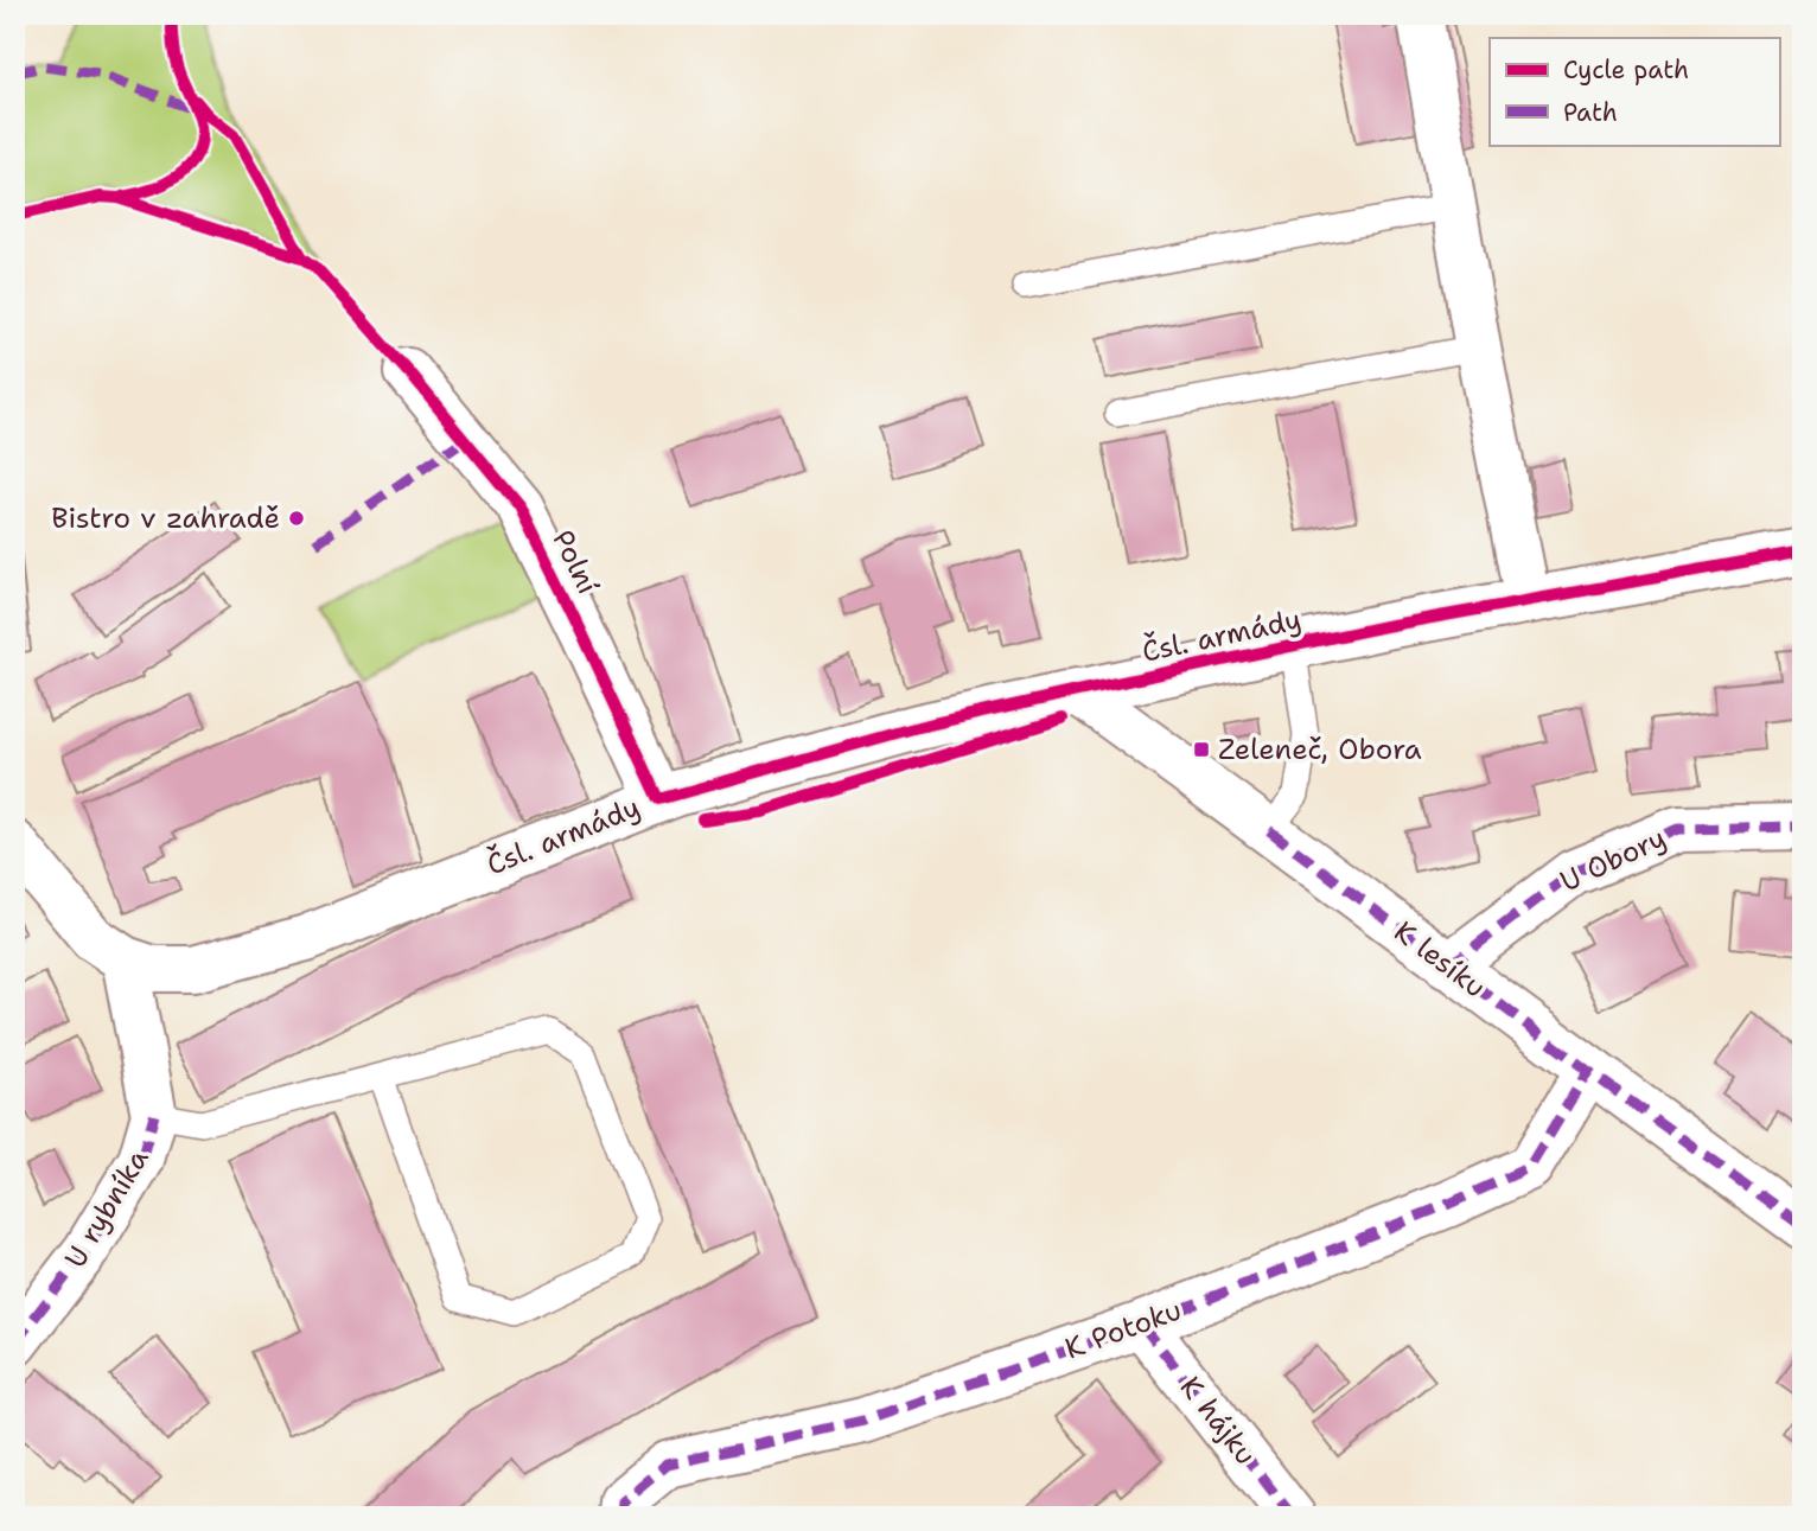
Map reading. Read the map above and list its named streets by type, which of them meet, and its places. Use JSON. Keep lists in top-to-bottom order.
{
  "streets": {
    "street": [
      "Polní",
      "Čsl. armády",
      "U Obory",
      "K lesíku",
      "U rybníka",
      "K Potoku",
      "K hájku"
    ]
  },
  "crossings": [
    ["Polní", "Čsl. armády"],
    ["Čsl. armády", "K lesíku"],
    ["Čsl. armády", "U rybníka"],
    ["U Obory", "K lesíku"],
    ["K lesíku", "K Potoku"],
    ["K Potoku", "K hájku"]
  ],
  "places": {
    "other": ["Bistro v zahradě"],
    "transit": ["Zeleneč, Obora"]
  },
  "legend": ["Cycle path", "Path"]
}
